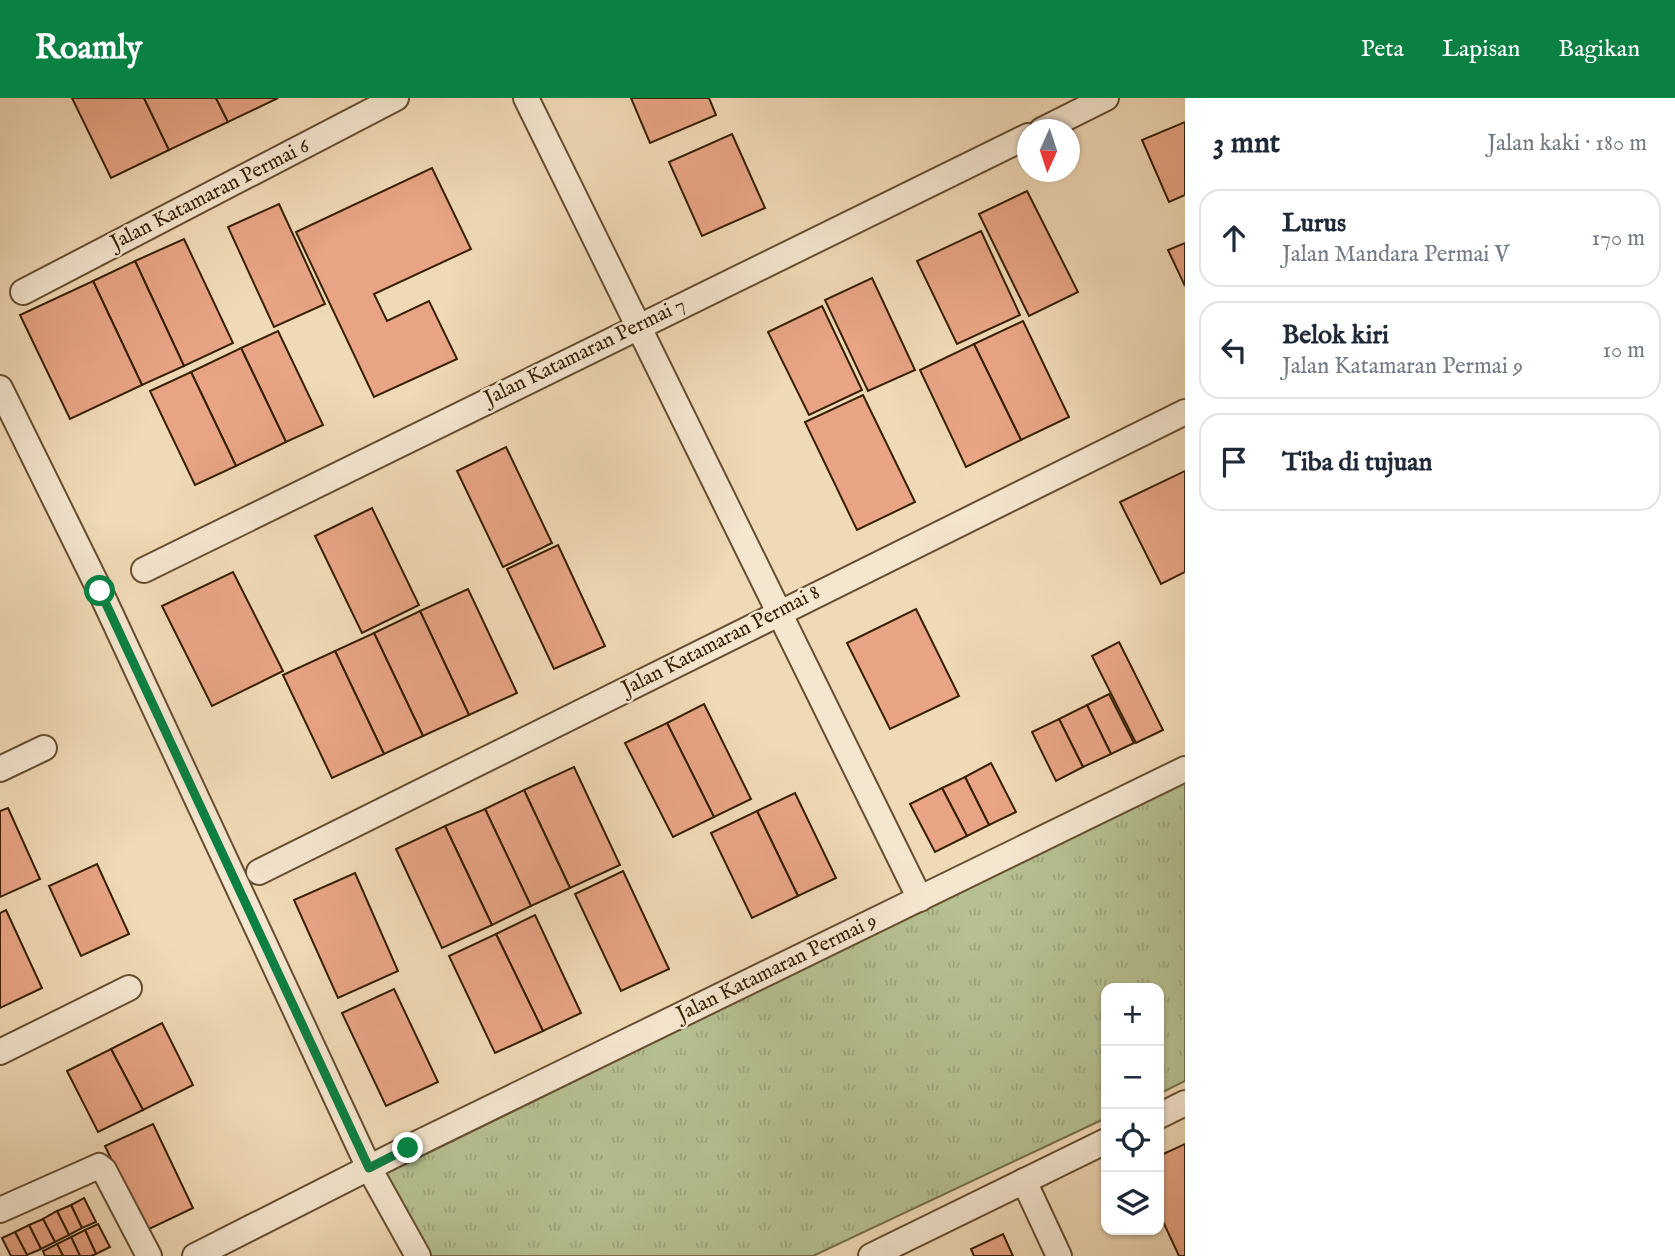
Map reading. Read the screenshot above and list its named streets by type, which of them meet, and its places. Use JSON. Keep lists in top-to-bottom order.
{
  "streets": {
    "street": [
      "Jalan Katamaran Permai 6",
      "Jalan Katamaran Permai 7",
      "Jalan Katamaran Permai 8",
      "Jalan Katamaran Permai 9"
    ]
  },
  "north": "bottom",
  "page": {
    "header": "Roamly",
    "nav": ["Peta", "Lapisan", "Bagikan"],
    "heading": ["3 mnt", "Jalan kaki · 180 m"],
    "list": [
      ["Lurus", "Jalan Mandara Permai V", "170 m"],
      ["Belok kiri", "Jalan Katamaran Permai 9", "10 m"],
      "Tiba di tujuan"
    ],
    "map_buttons": ["+", "−"]
  }
}
